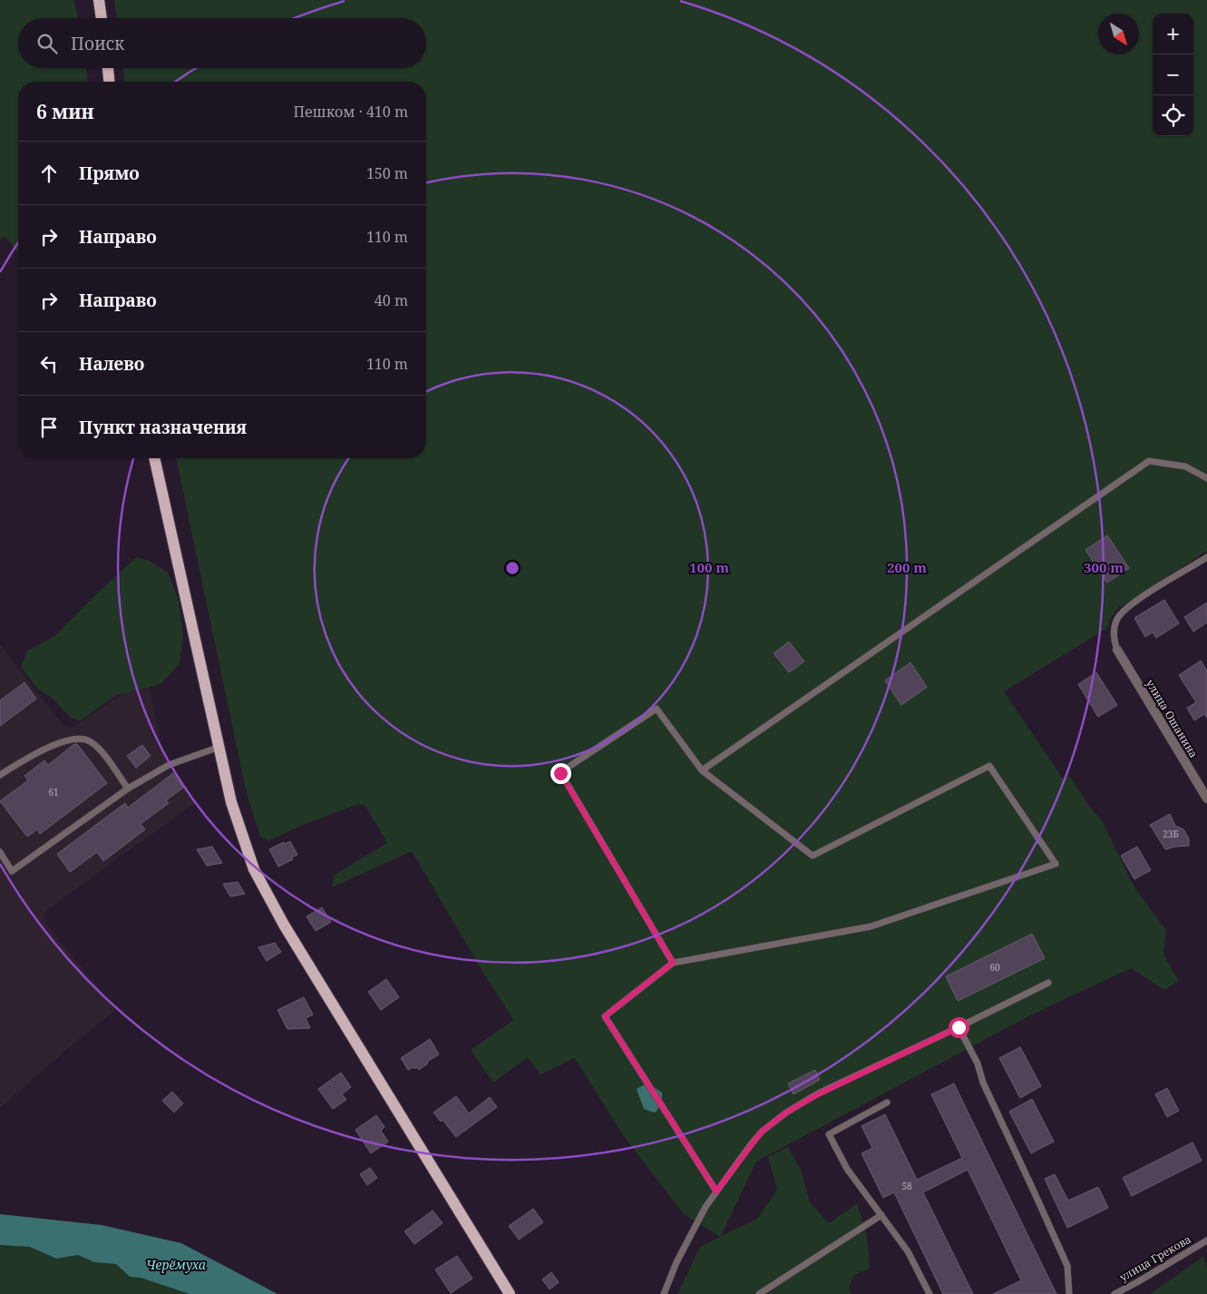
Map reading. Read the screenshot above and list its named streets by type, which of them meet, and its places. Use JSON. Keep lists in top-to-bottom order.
{
  "streets": {
    "street": ["улица Ошанина"],
    "lane": ["улица Грекова"]
  },
  "water": ["Черёмуха"],
  "house_numbers": [
    "61",
    "23Б",
    "60",
    "58"
  ],
  "north": "bottom right",
  "page": {
    "map_buttons": ["+", "−"],
    "search": "Поиск",
    "heading": ["6 мин", "Пешком · 410 m"],
    "list": [
      ["Прямо", "150 m"],
      ["Направо", "110 m"],
      ["Направо", "40 m"],
      ["Налево", "110 m"],
      "Пункт назначения"
    ]
  },
  "rings": ["100 m", "200 m", "300 m"]
}
